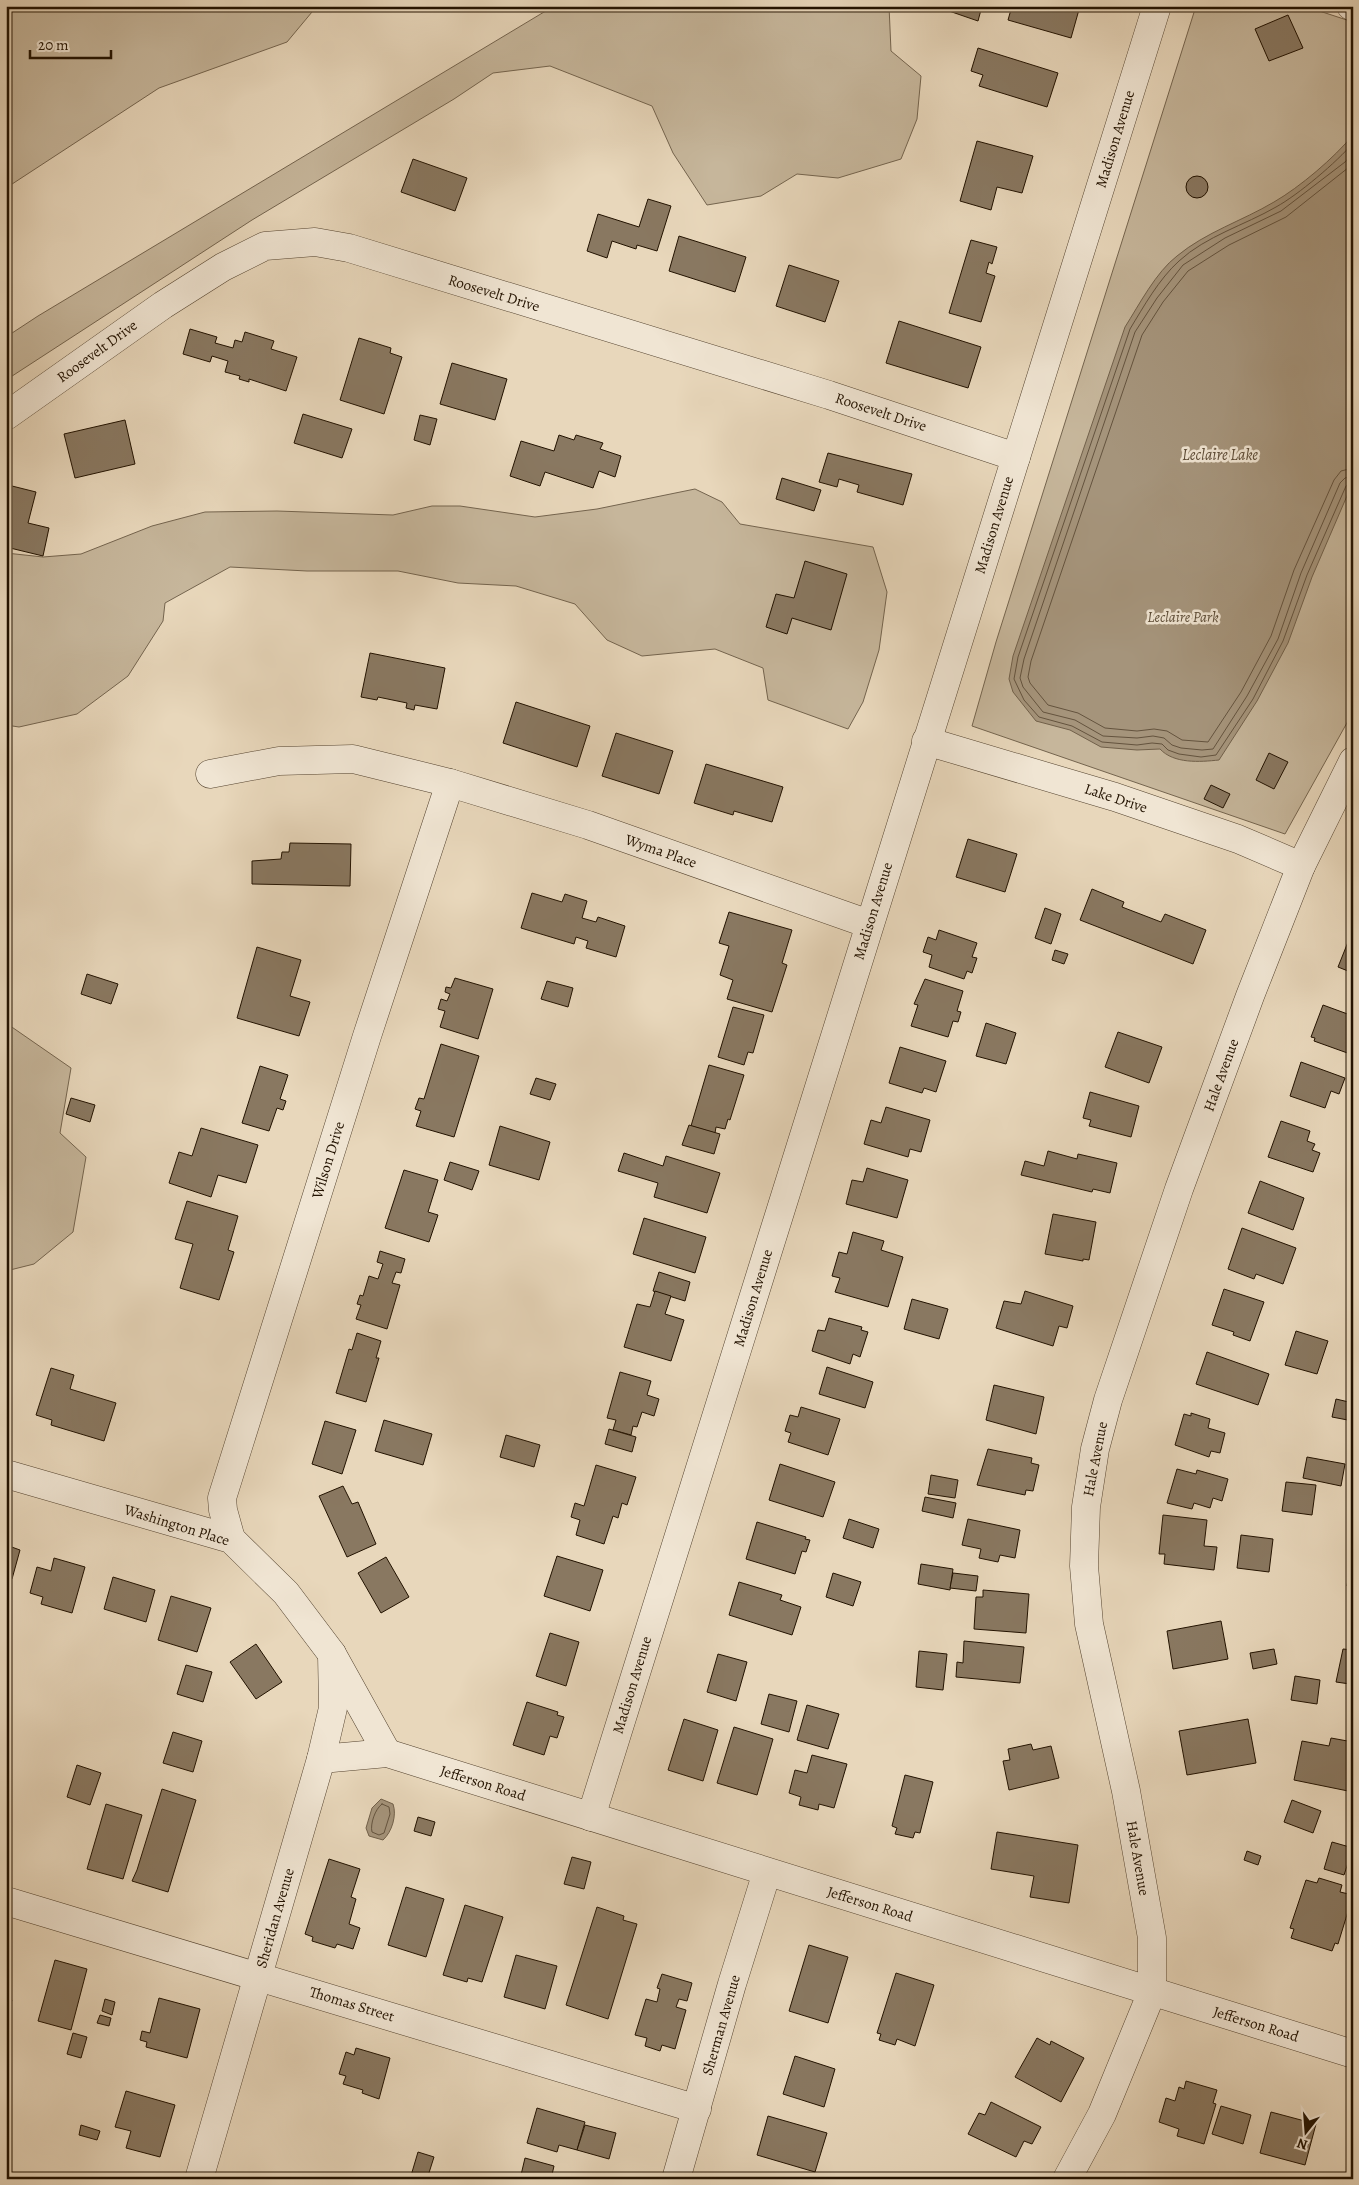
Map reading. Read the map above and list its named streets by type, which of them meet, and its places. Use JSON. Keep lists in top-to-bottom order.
{
  "streets": {
    "street": [
      "Madison Avenue",
      "Roosevelt Drive",
      "Lake Drive",
      "Wyma Place",
      "Hale Avenue",
      "Wilson Drive",
      "Washington Place",
      "Jefferson Road",
      "Sheridan Avenue",
      "Thomas Street",
      "Sherman Avenue"
    ]
  },
  "crossings": [
    ["Madison Avenue", "Roosevelt Drive"],
    ["Madison Avenue", "Lake Drive"],
    ["Madison Avenue", "Wyma Place"],
    ["Madison Avenue", "Jefferson Road"],
    ["Lake Drive", "Hale Avenue"],
    ["Wyma Place", "Wilson Drive"],
    ["Hale Avenue", "Jefferson Road"],
    ["Wilson Drive", "Washington Place"],
    ["Washington Place", "Sheridan Avenue"],
    ["Jefferson Road", "Sheridan Avenue"],
    ["Jefferson Road", "Sherman Avenue"],
    ["Sheridan Avenue", "Thomas Street"],
    ["Thomas Street", "Sherman Avenue"]
  ],
  "water": ["Leclaire Lake"],
  "parks": ["Leclaire Park"],
  "scale_bar": "20 m",
  "north": "bottom"
}
